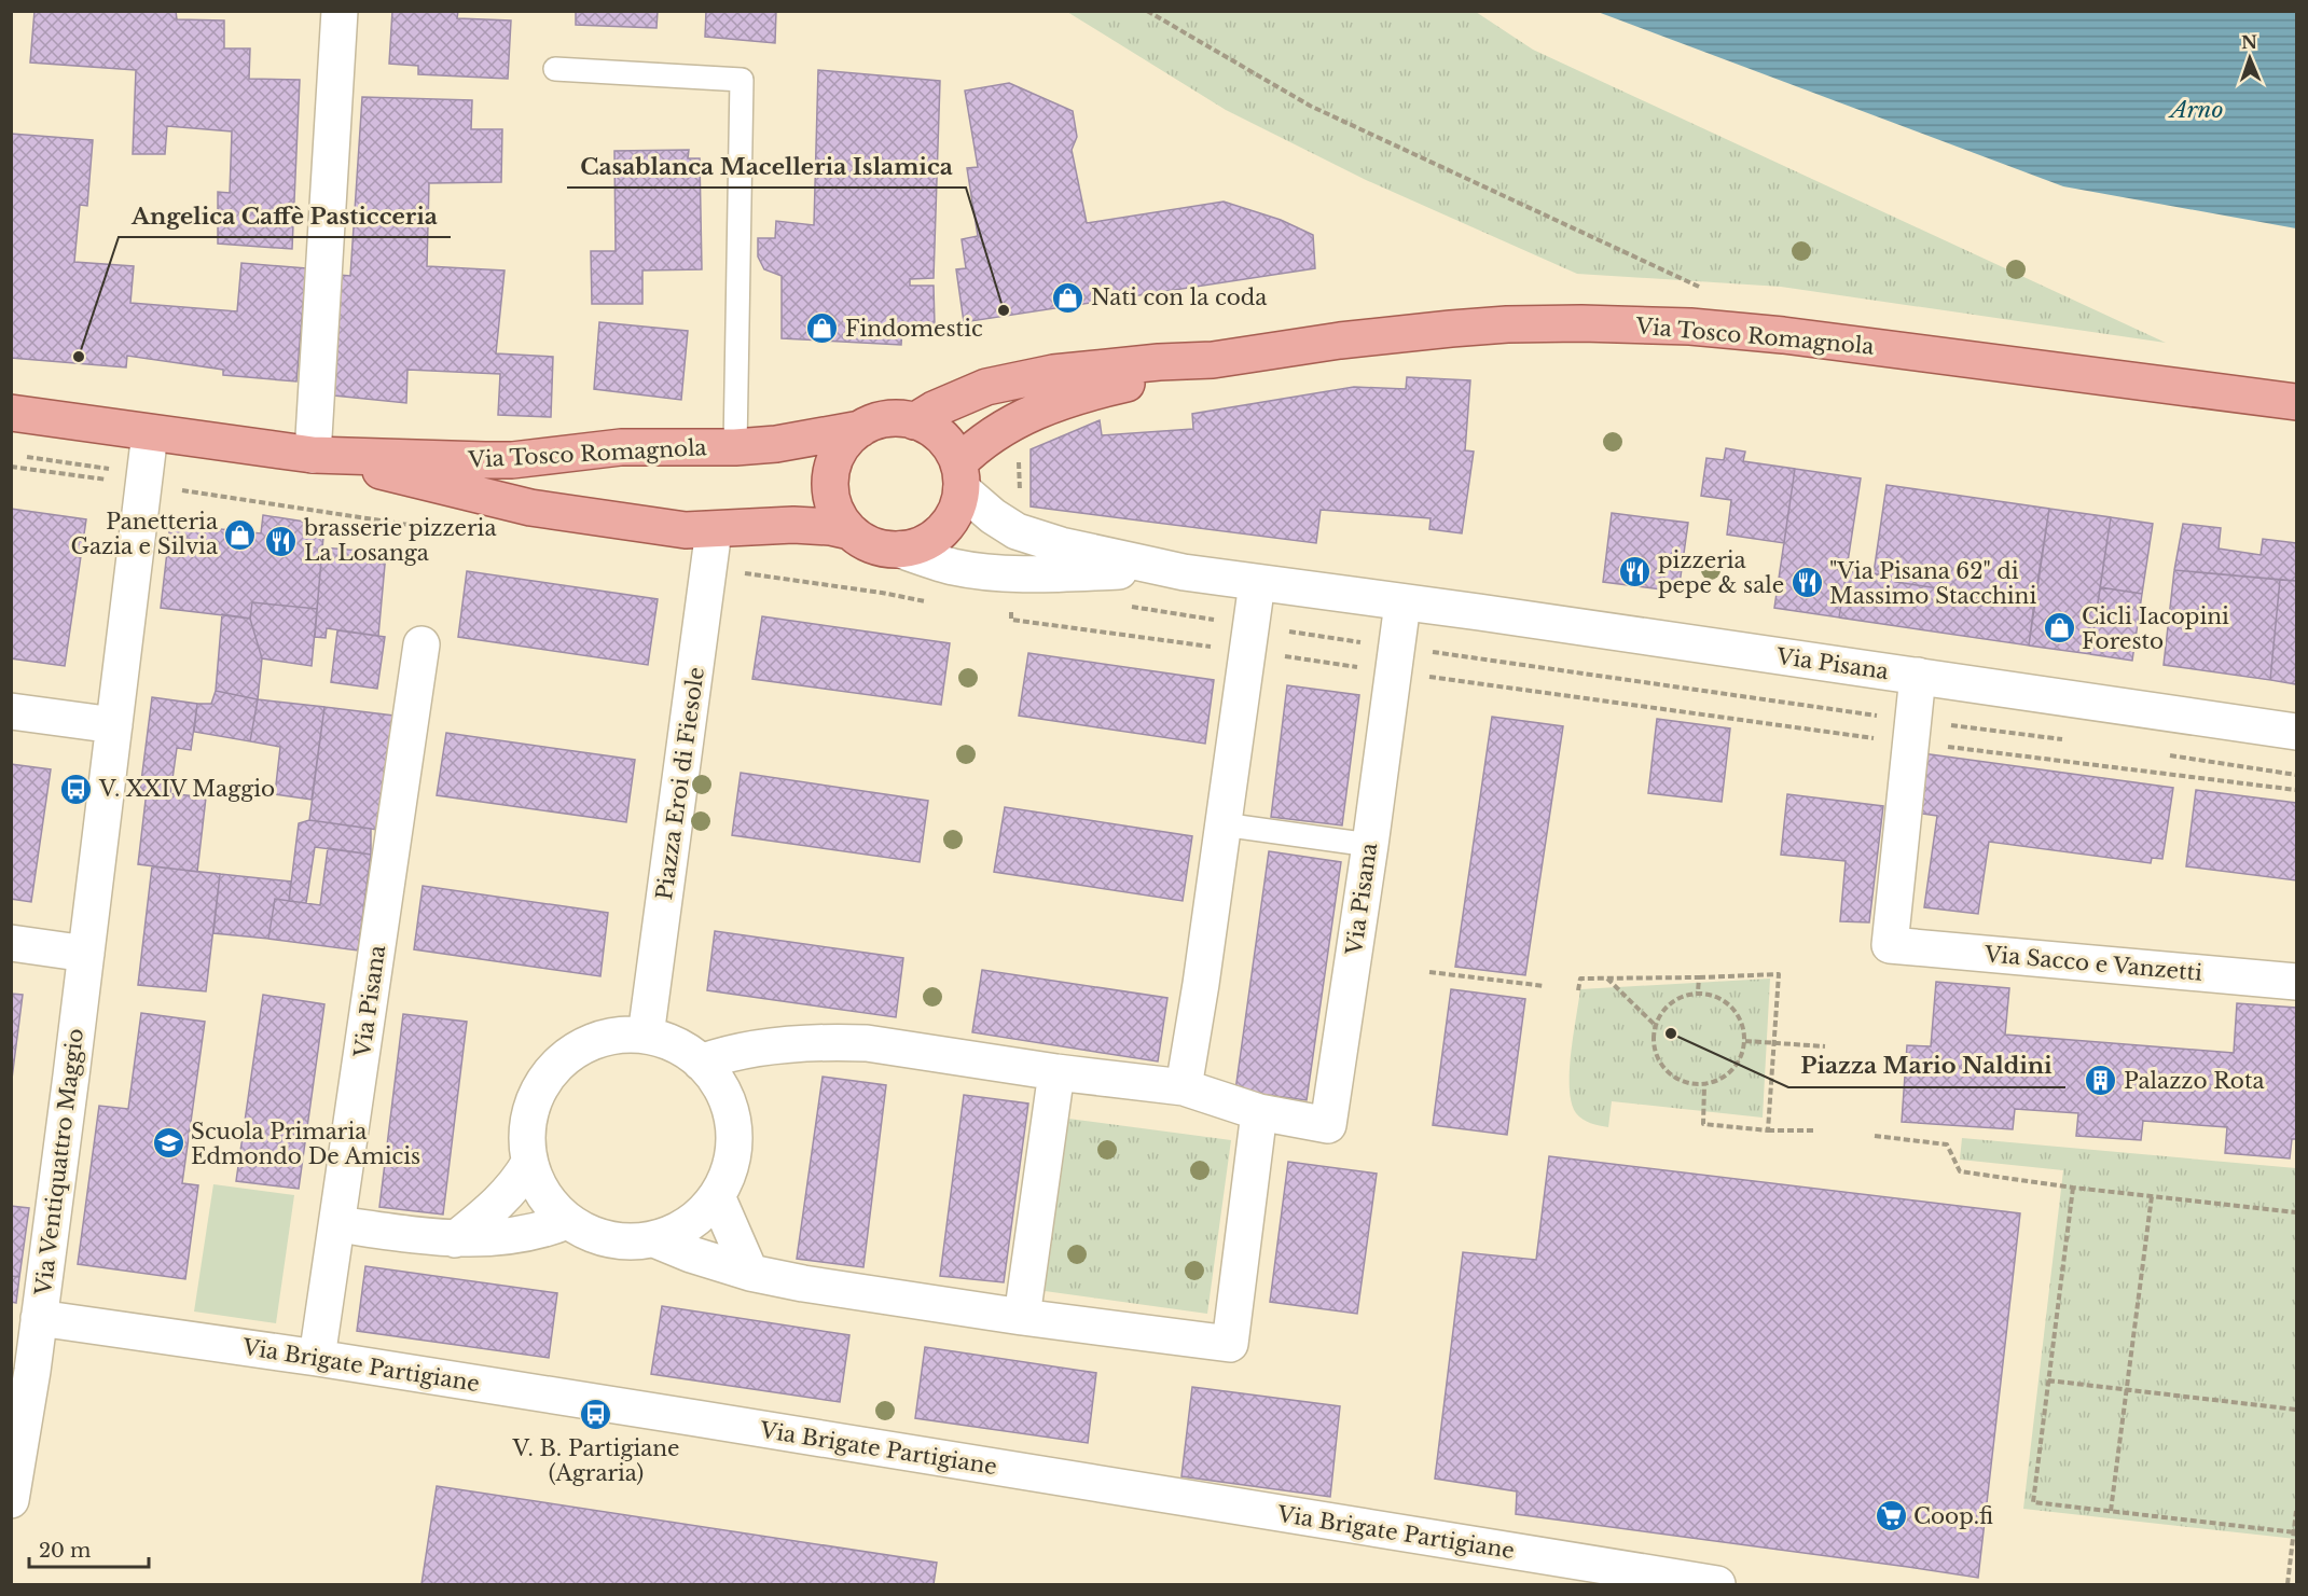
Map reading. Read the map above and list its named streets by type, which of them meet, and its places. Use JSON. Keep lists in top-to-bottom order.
{
  "streets": {
    "main road": ["Via Tosco Romagnola"],
    "street": [
      "Via Pisana",
      "Piazza Eroi di Fiesole",
      "Via Sacco e Vanzetti",
      "Via Ventiquattro Maggio",
      "Via Brigate Partigiane"
    ]
  },
  "crossings": [
    ["Via Tosco Romagnola", "Piazza Eroi di Fiesole"],
    ["Via Tosco Romagnola", "Via Ventiquattro Maggio"],
    ["Via Pisana", "Via Sacco e Vanzetti"],
    ["Via Pisana", "Via Brigate Partigiane"],
    ["Via Ventiquattro Maggio", "Via Brigate Partigiane"]
  ],
  "water": ["Arno"],
  "places": {
    "shop": [
      "Nati con la coda",
      "Findomestic",
      "Panetteria Gazia e Silvia",
      "Cicli Iacopini Foresto"
    ],
    "other": ["Casablanca Macelleria Islamica", "Angelica Caffè Pasticceria", "Piazza Mario Naldini"],
    "restaurant": ["brasserie pizzeria La Losanga", "pizzeria pepe & sale", "\"Via Pisana 62\" di Massimo Stacchini"],
    "bus stop": ["V. XXIV Maggio", "V. B. Partigiane (Agraria)"],
    "building": ["Palazzo Rota"],
    "school or university": ["Scuola Primaria Edmondo De Amicis"],
    "supermarket": ["Coop.fi"]
  },
  "scale_bar": "20 m",
  "north": "top"
}
